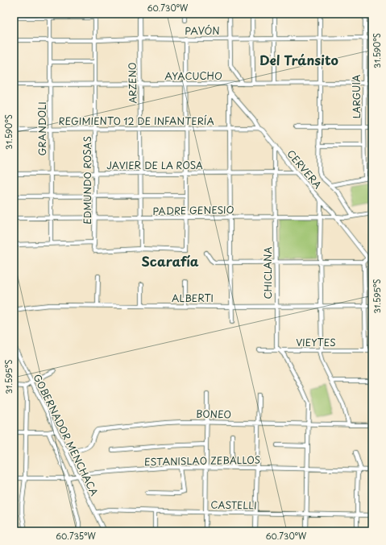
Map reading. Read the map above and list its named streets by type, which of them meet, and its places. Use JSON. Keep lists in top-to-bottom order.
{
  "streets": {
    "street": [
      "PAVÓN",
      "AYACUCHO",
      "ARZENO",
      "LARGUIA",
      "REGIMIENTO 12 DE INFANTERÍA",
      "GRANDOLI",
      "JAVIER DE LA ROSA",
      "CERVERA",
      "EDMUNDO ROSAS",
      "PADRE GENESIO",
      "CHICLANA",
      "ALBERTI",
      "VIEYTES",
      "BONEO",
      "GOBERNADOR MENCHACA",
      "ESTANISLAO ZEBALLOS",
      "CASTELLI"
    ]
  },
  "crossings": [
    ["PAVÓN", "ARZENO"],
    ["PAVÓN", "LARGUIA"],
    ["PAVÓN", "GRANDOLI"],
    ["PAVÓN", "EDMUNDO ROSAS"],
    ["AYACUCHO", "ARZENO"],
    ["AYACUCHO", "LARGUIA"],
    ["AYACUCHO", "GRANDOLI"],
    ["AYACUCHO", "CERVERA"],
    ["AYACUCHO", "EDMUNDO ROSAS"],
    ["ARZENO", "REGIMIENTO 12 DE INFANTERÍA"],
    ["ARZENO", "JAVIER DE LA ROSA"],
    ["ARZENO", "EDMUNDO ROSAS"],
    ["ARZENO", "PADRE GENESIO"],
    ["REGIMIENTO 12 DE INFANTERÍA", "GRANDOLI"],
    ["REGIMIENTO 12 DE INFANTERÍA", "CERVERA"],
    ["REGIMIENTO 12 DE INFANTERÍA", "EDMUNDO ROSAS"],
    ["GRANDOLI", "JAVIER DE LA ROSA"],
    ["GRANDOLI", "PADRE GENESIO"],
    ["JAVIER DE LA ROSA", "CERVERA"],
    ["JAVIER DE LA ROSA", "EDMUNDO ROSAS"],
    ["JAVIER DE LA ROSA", "CHICLANA"],
    ["CERVERA", "PADRE GENESIO"],
    ["CERVERA", "CHICLANA"],
    ["EDMUNDO ROSAS", "PADRE GENESIO"],
    ["PADRE GENESIO", "CHICLANA"],
    ["CHICLANA", "ALBERTI"],
    ["CHICLANA", "VIEYTES"],
    ["CHICLANA", "BONEO"],
    ["CHICLANA", "ESTANISLAO ZEBALLOS"],
    ["CHICLANA", "CASTELLI"],
    ["BONEO", "GOBERNADOR MENCHACA"],
    ["GOBERNADOR MENCHACA", "ESTANISLAO ZEBALLOS"],
    ["GOBERNADOR MENCHACA", "CASTELLI"]
  ],
  "districts": ["Del Tránsito", "Scarafía"],
  "coordinates": [
    "60.730°W",
    "31.590°S",
    "31.595°S",
    "60.735°W"
  ]
}
